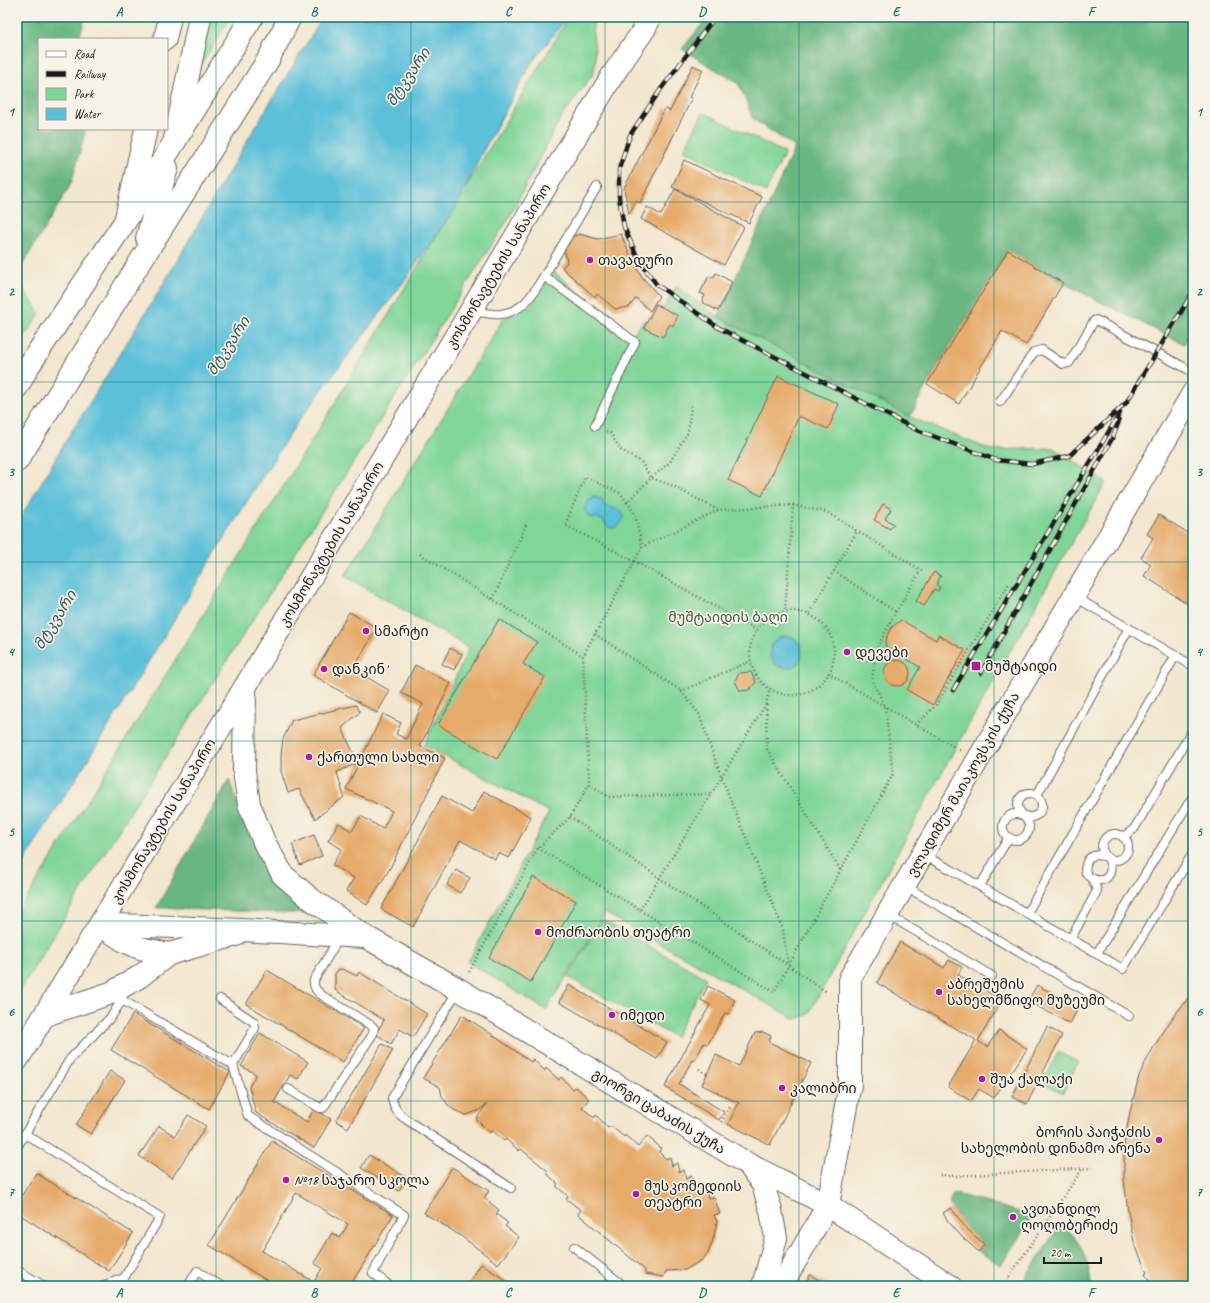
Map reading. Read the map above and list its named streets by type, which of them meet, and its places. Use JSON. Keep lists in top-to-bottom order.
{
  "streets": {
    "main road": ["კოსმონავტების სანაპირო", "ვლადიმერ მაიაკოვსკის ქუჩა", "გიორგი ცაბაძის ქუჩა"]
  },
  "crossings": [
    ["კოსმონავტების სანაპირო", "გიორგი ცაბაძის ქუჩა"],
    ["ვლადიმერ მაიაკოვსკის ქუჩა", "გიორგი ცაბაძის ქუჩა"]
  ],
  "water": ["მტკვარი"],
  "parks": ["მუშტაიდის ბაღი"],
  "places": {
    "other": [
      "თავადური",
      "სმარტი",
      "დევები",
      "დანკინ'",
      "ქართული სახლი",
      "მოძრაობის თეატრი",
      "აბრეშუმის სახელმწიფო მუზეუმი",
      "იმედი",
      "შუა ქალაქი",
      "კალიბრი",
      "ბორის პაიჭაძის სახელობის დინამო არენა",
      "№18 საჯარო სკოლა",
      "მუსკომედიის თეატრი",
      "ავთანდილ ღოღობერიძე"
    ],
    "transit": ["მუშტაიდი"]
  },
  "legend": [
    "Road",
    "Railway",
    "Park",
    "Water"
  ],
  "scale_bar": "20 m",
  "grid": {
    "columns": [
      "A",
      "B",
      "C",
      "D",
      "E",
      "F"
    ],
    "rows": [
      "1",
      "2",
      "3",
      "4",
      "5",
      "6",
      "7"
    ]
  }
}
